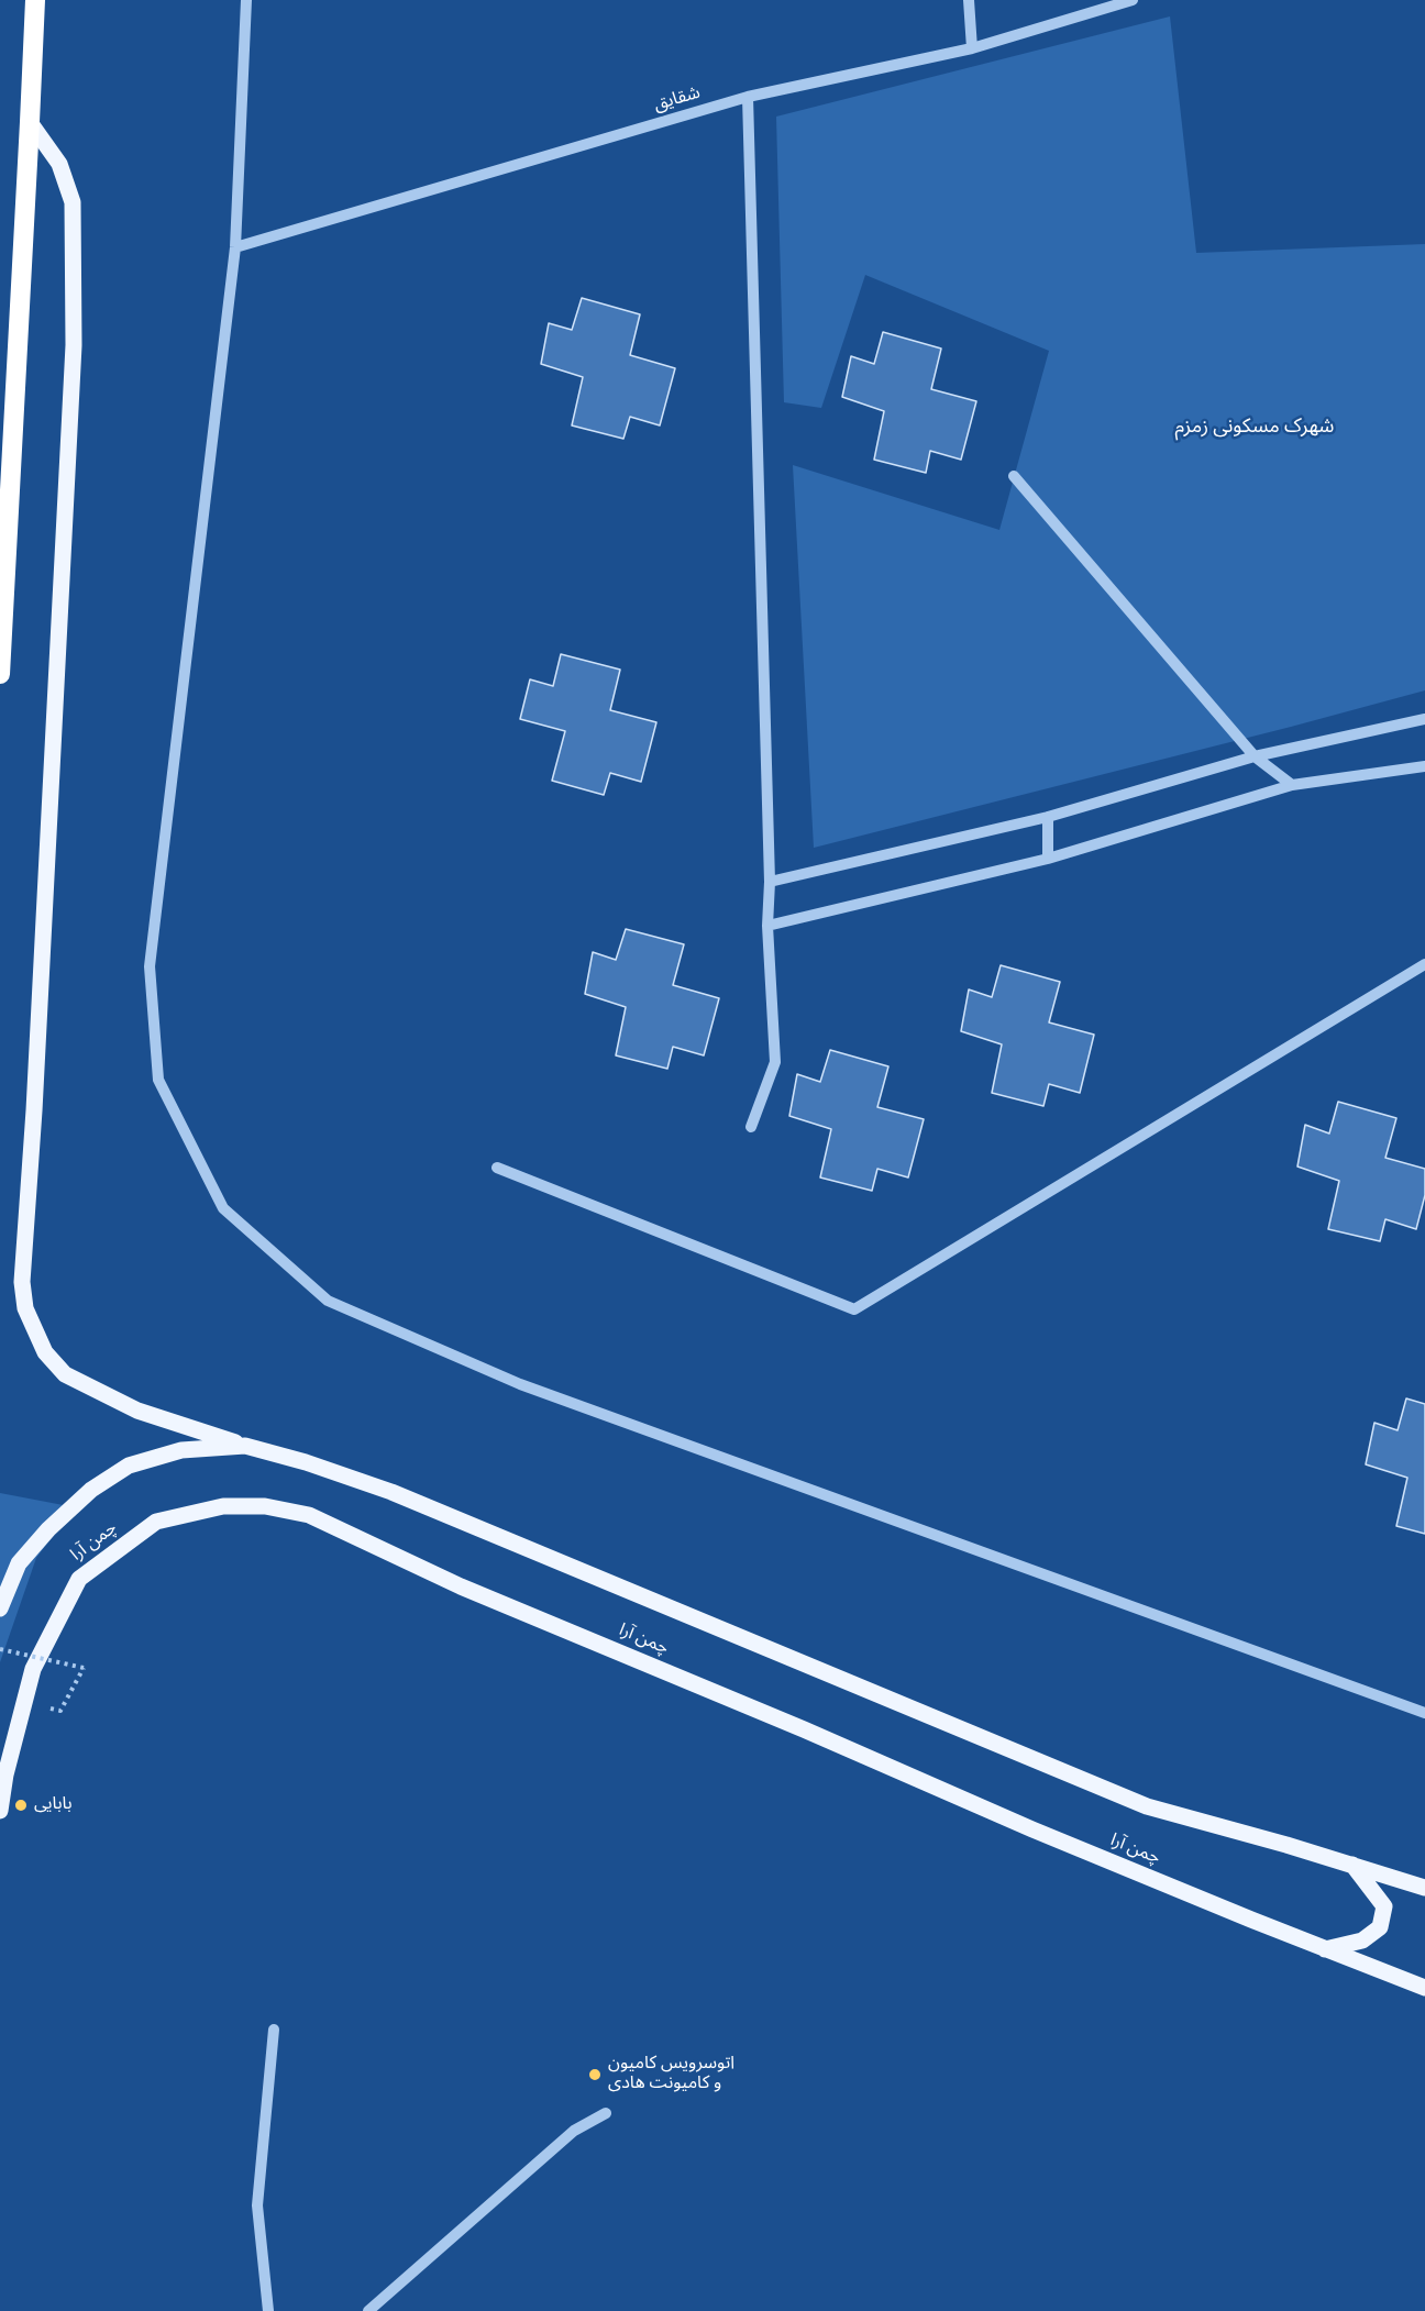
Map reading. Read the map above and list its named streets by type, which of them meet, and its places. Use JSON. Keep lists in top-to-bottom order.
{
  "streets": {
    "main road": ["چمن آرا"],
    "street": ["شقایق"]
  },
  "districts": ["شهرک مسکونی زمزم"],
  "places": ["بابایی", "اتوسرویس کامیون و کامیونت هادی"]
}
